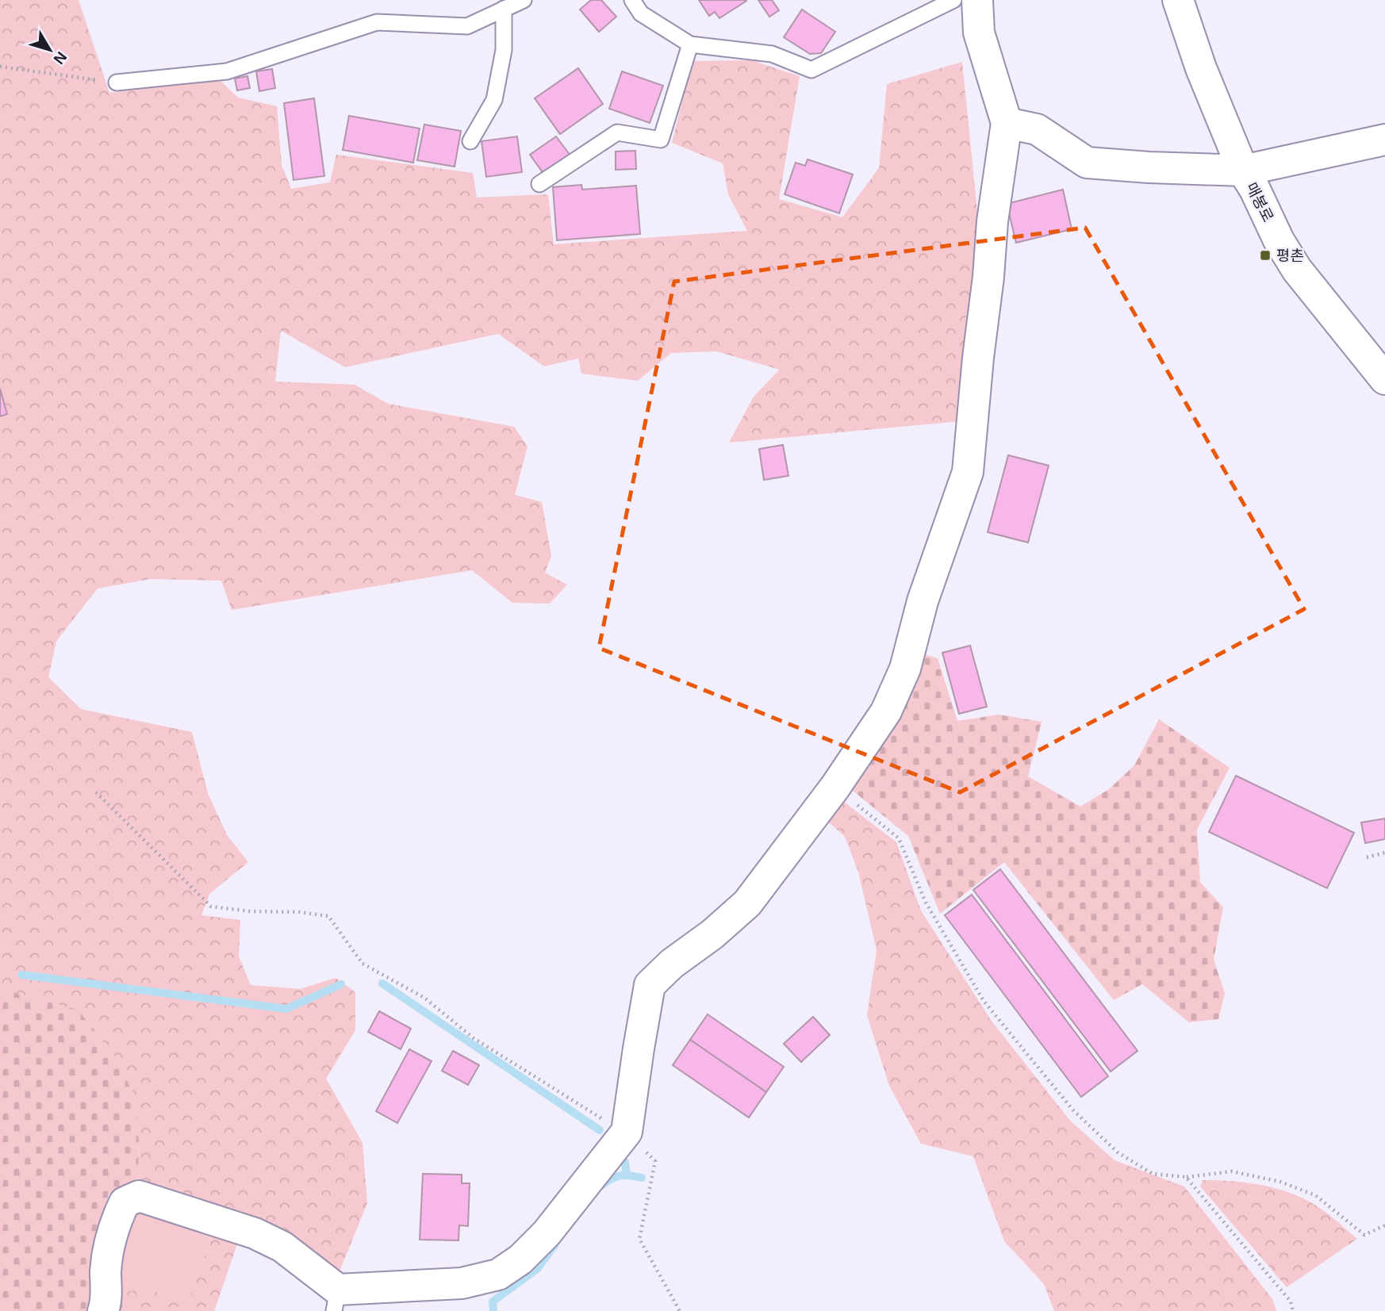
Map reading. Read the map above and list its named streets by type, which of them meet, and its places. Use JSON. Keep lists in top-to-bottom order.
{
  "streets": {
    "street": ["매봉로"]
  },
  "places": {
    "transit": ["평촌"]
  },
  "north": "bottom right"
}
